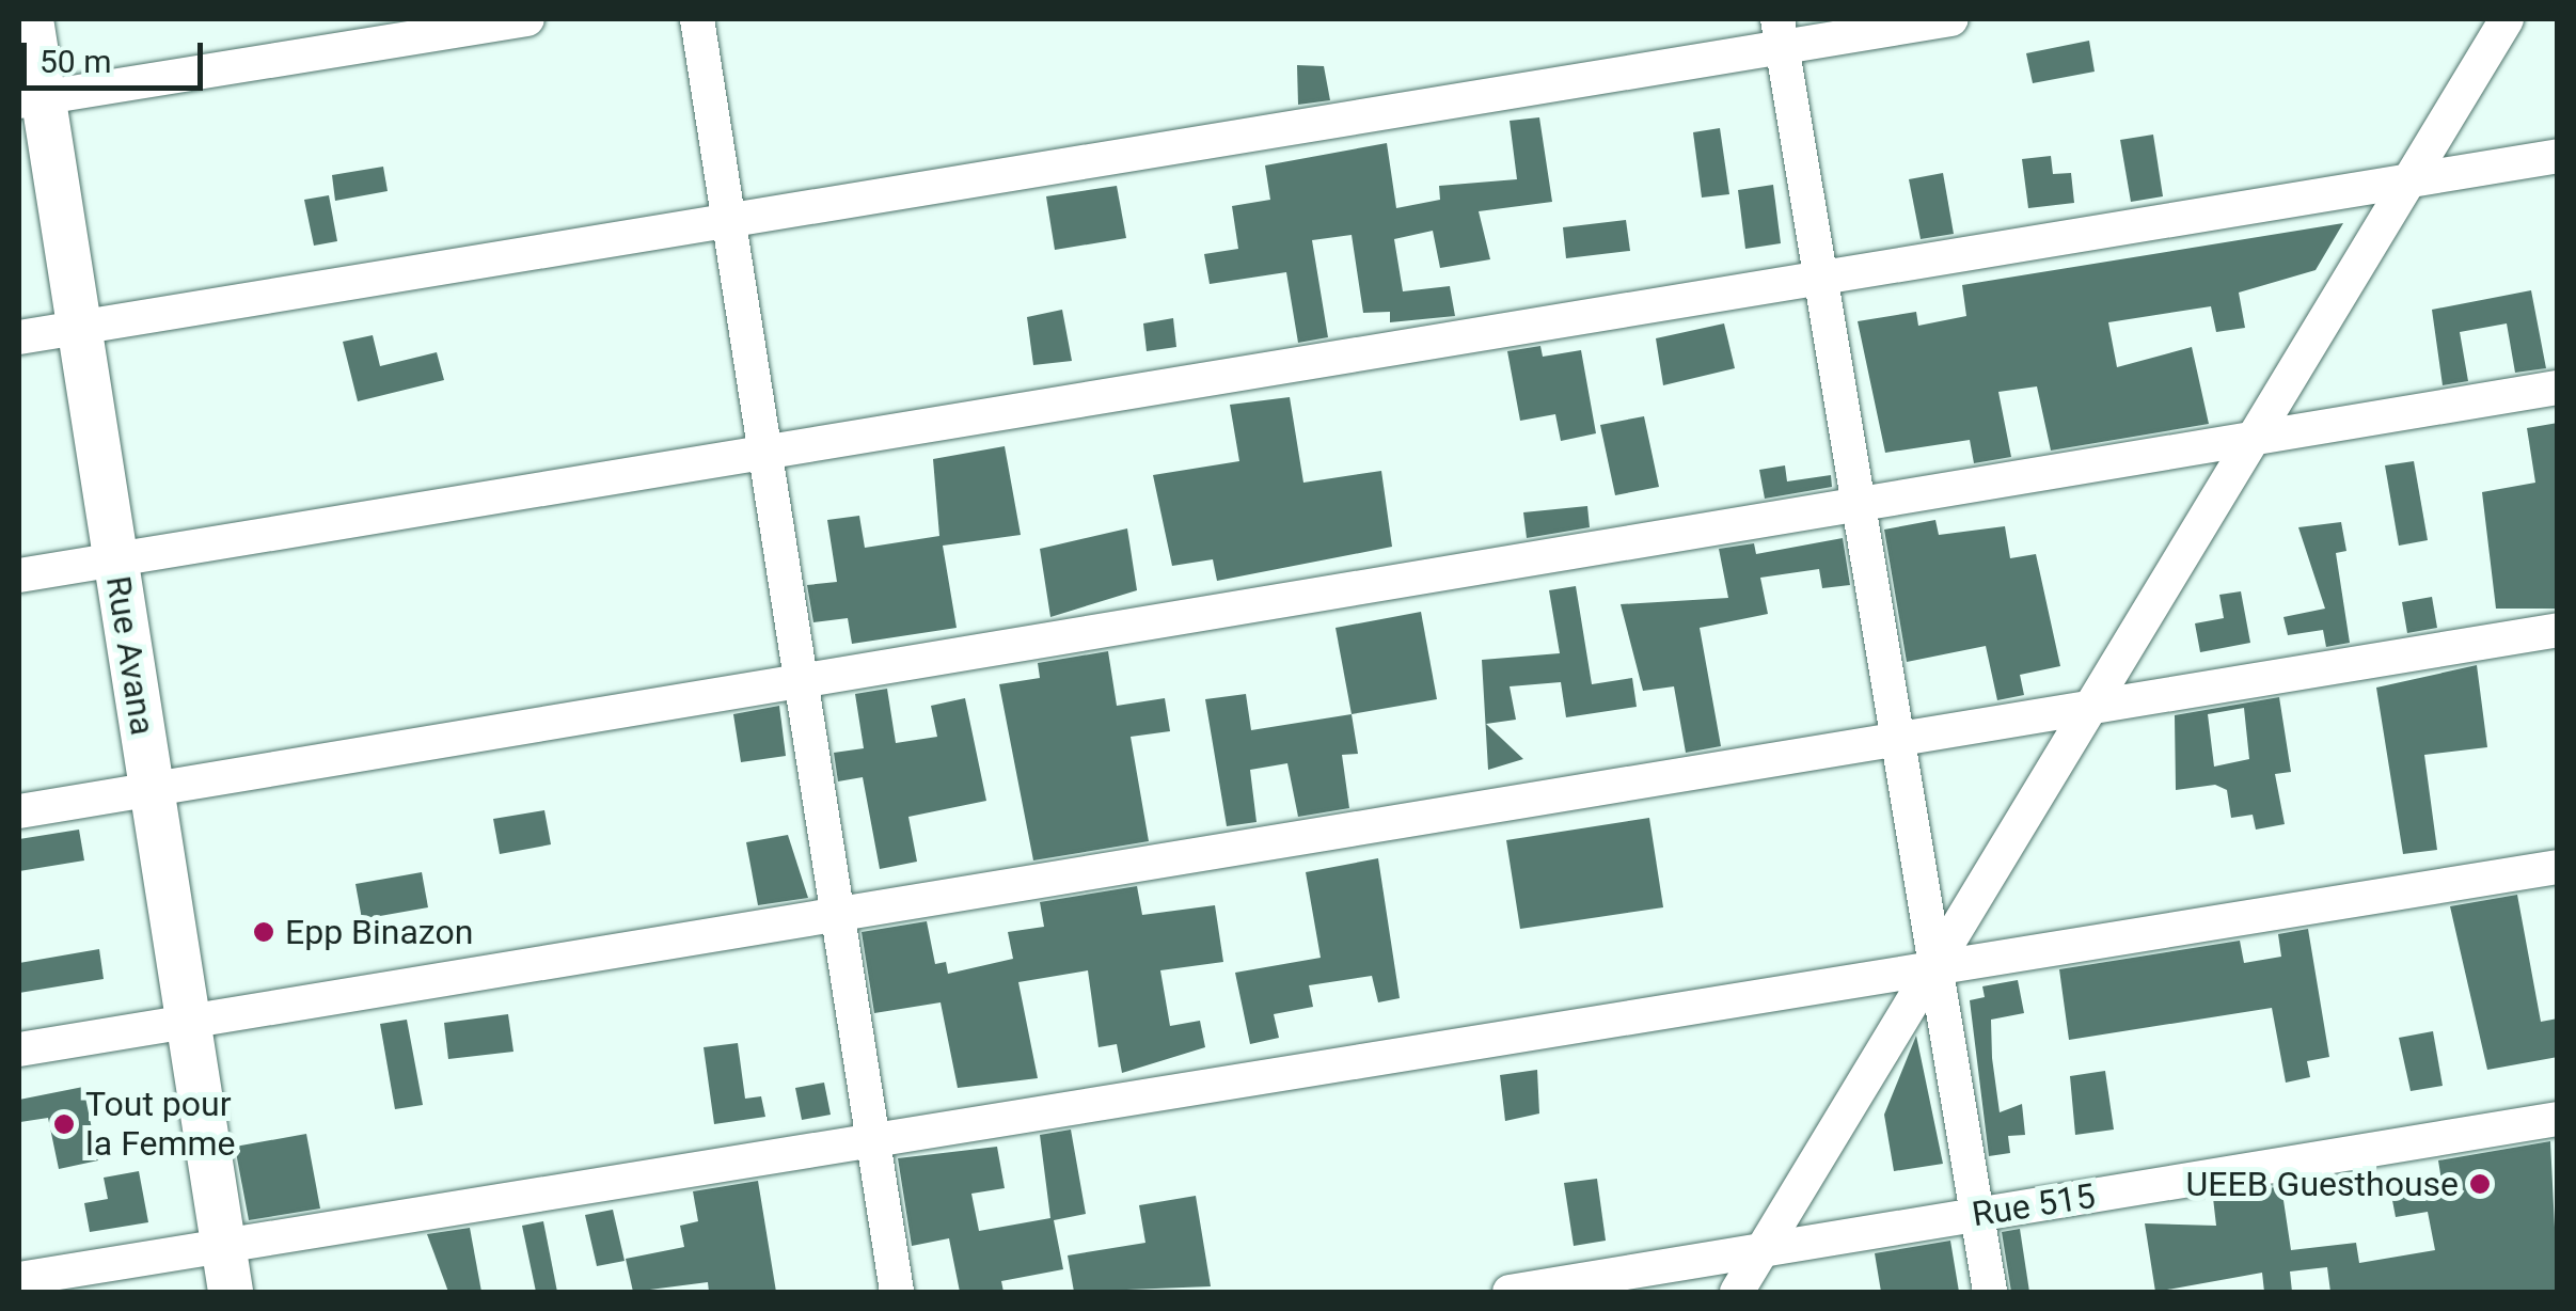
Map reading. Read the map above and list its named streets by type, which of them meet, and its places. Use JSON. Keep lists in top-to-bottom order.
{
  "streets": {
    "main road": ["Rue Avana"],
    "street": ["Rue 515"]
  },
  "places": ["Epp Binazon", "Tout pour la Femme", "UEEB Guesthouse"],
  "scale_bar": "50 m"
}
